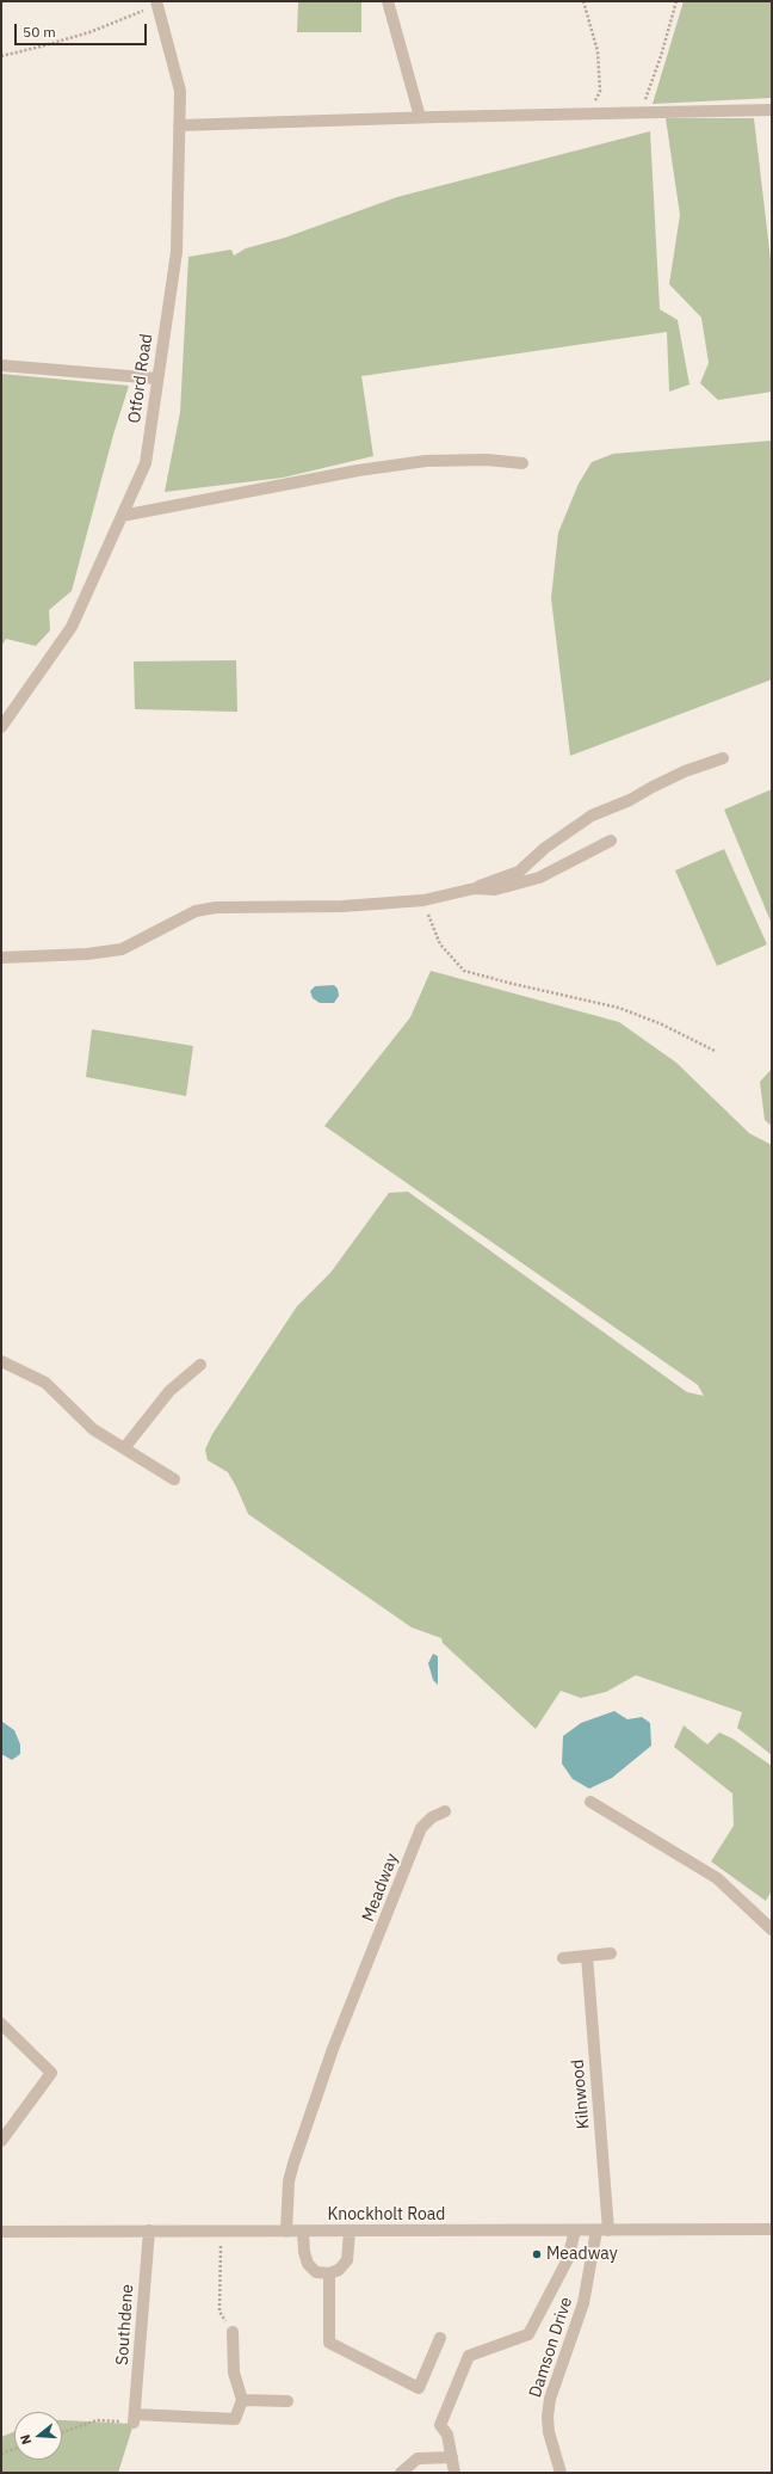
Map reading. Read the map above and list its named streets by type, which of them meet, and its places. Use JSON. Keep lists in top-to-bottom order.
{
  "streets": {
    "street": [
      "Otford Road",
      "Meadway",
      "Kilnwood",
      "Knockholt Road",
      "Southdene",
      "Damson Drive"
    ]
  },
  "crossings": [
    ["Meadway", "Knockholt Road"],
    ["Kilnwood", "Knockholt Road"],
    ["Kilnwood", "Damson Drive"],
    ["Knockholt Road", "Southdene"],
    ["Knockholt Road", "Damson Drive"]
  ],
  "places": ["Meadway"],
  "scale_bar": "50 m",
  "north": "left"
}
